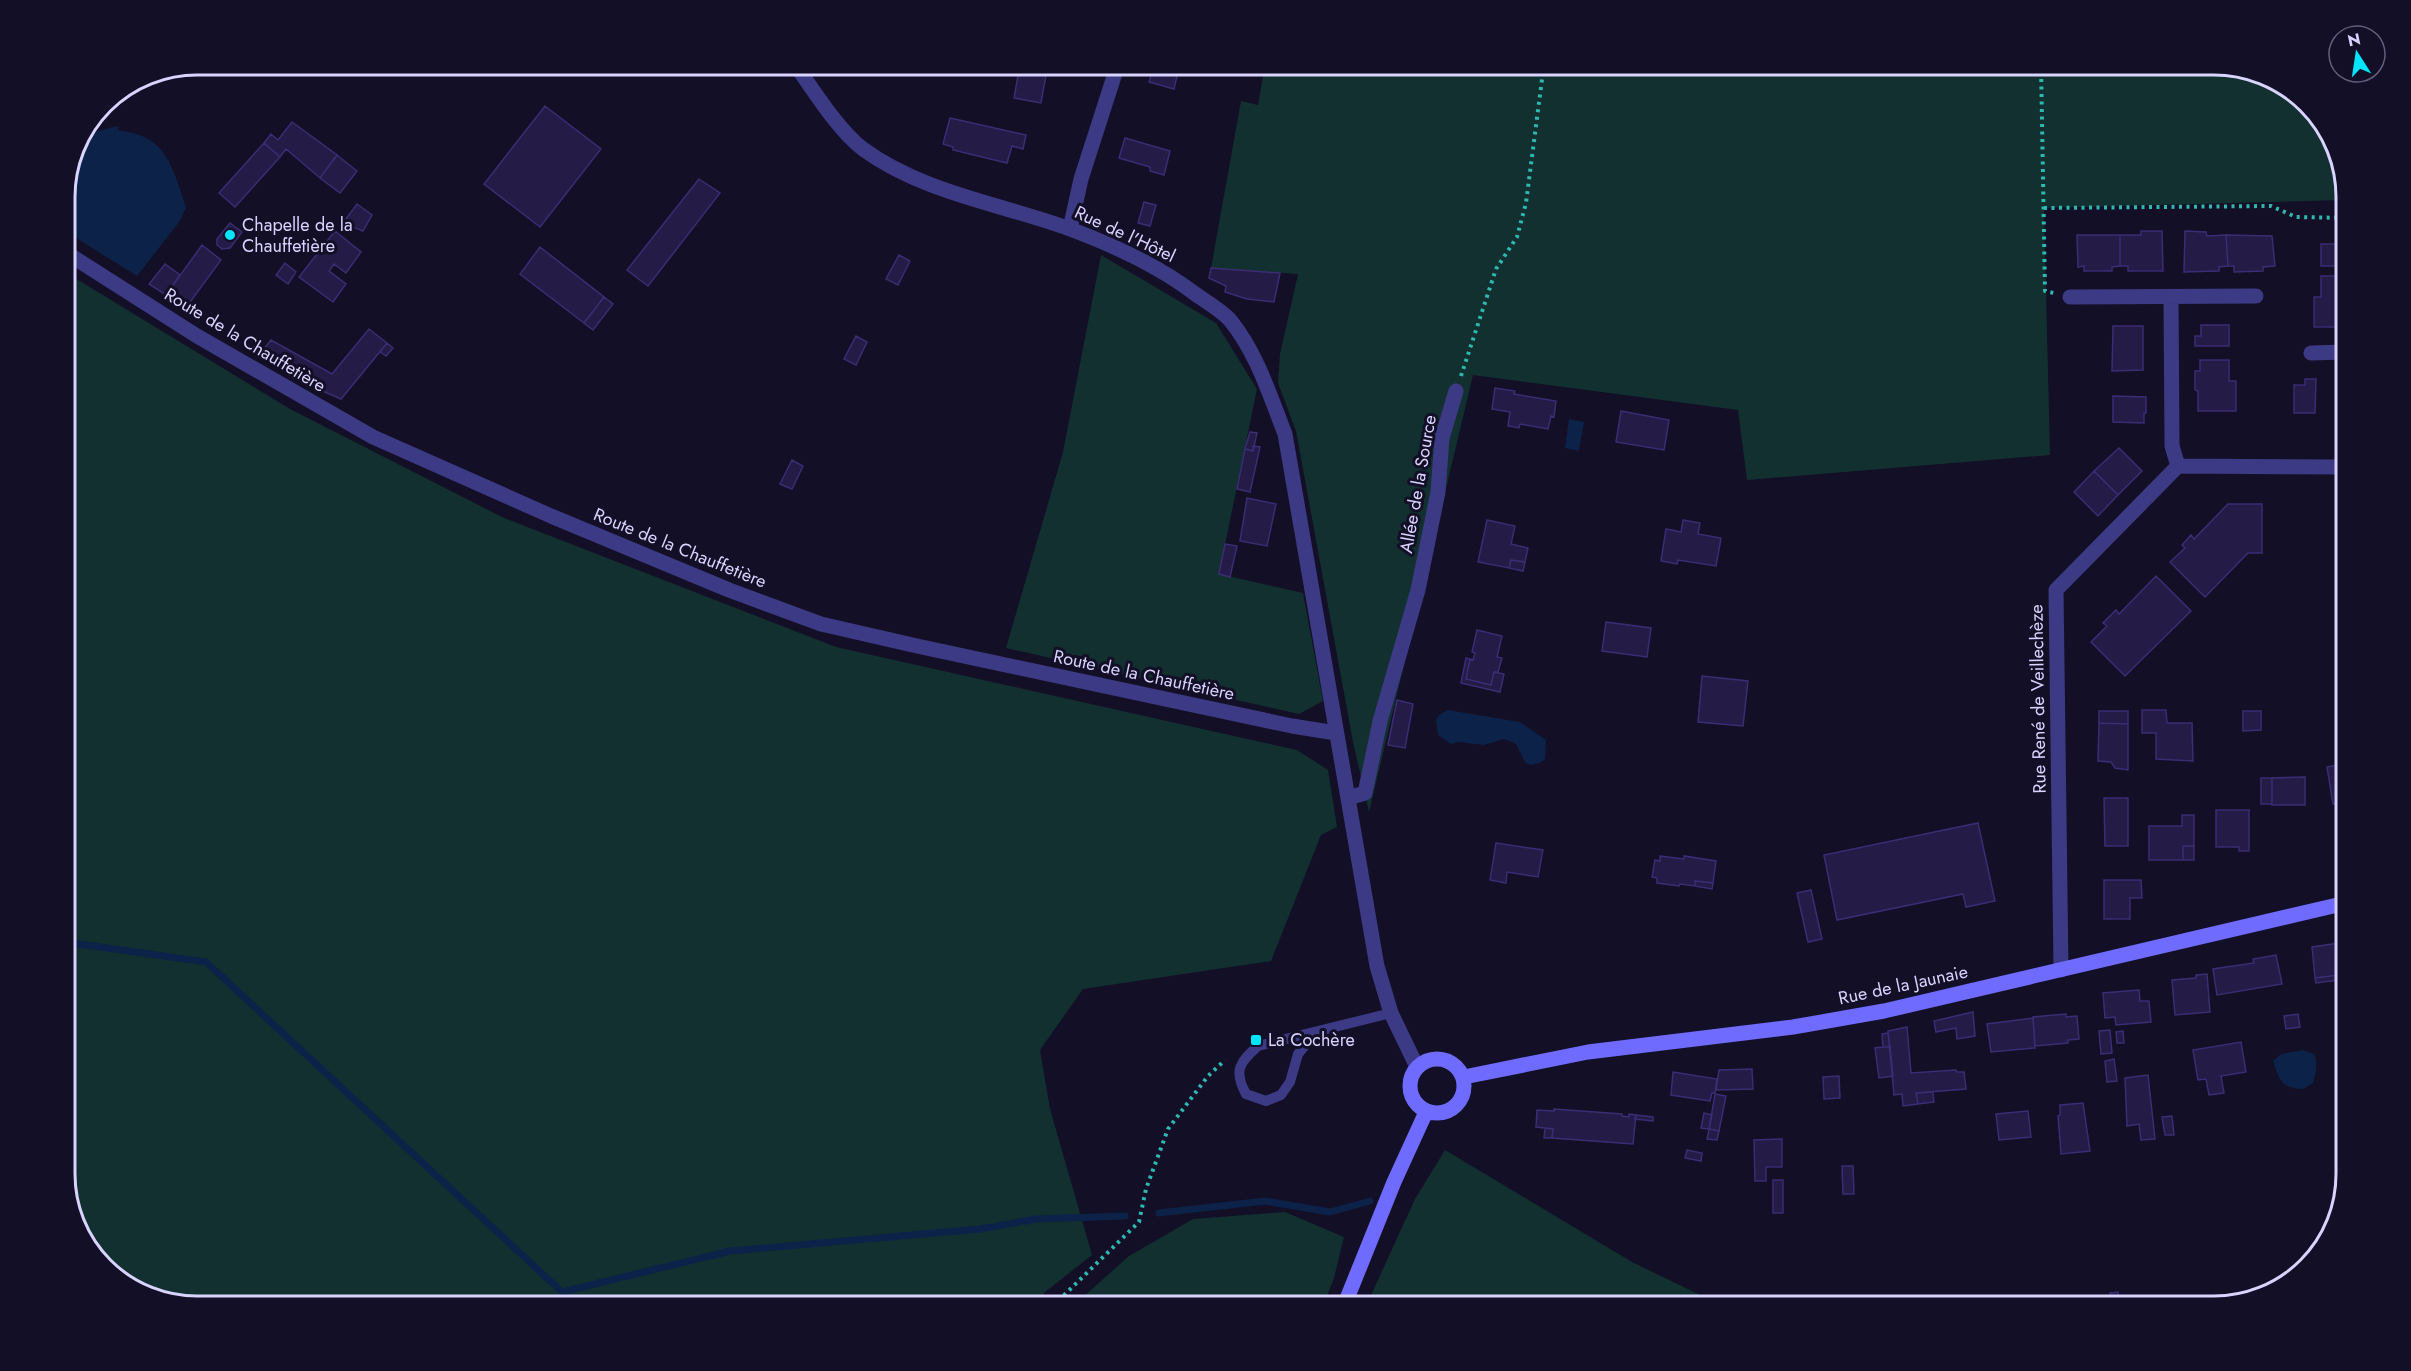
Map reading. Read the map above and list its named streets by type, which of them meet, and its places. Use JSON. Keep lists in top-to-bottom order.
{
  "streets": {
    "main road": ["Rue de la Jaunaie"],
    "street": [
      "Rue de l'Hôtel",
      "Route de la Chauffetière",
      "Allée de la Source",
      "Rue René de Veillechèze"
    ]
  },
  "crossings": [
    ["Rue de l'Hôtel", "Route de la Chauffetière"],
    ["Rue de l'Hôtel", "Allée de la Source"],
    ["Rue de l'Hôtel", "Rue de la Jaunaie"],
    ["Rue René de Veillechèze", "Rue de la Jaunaie"]
  ],
  "places": {
    "other": ["Chapelle de la Chauffetière"],
    "transit": ["La Cochère"]
  },
  "north": "top"
}
